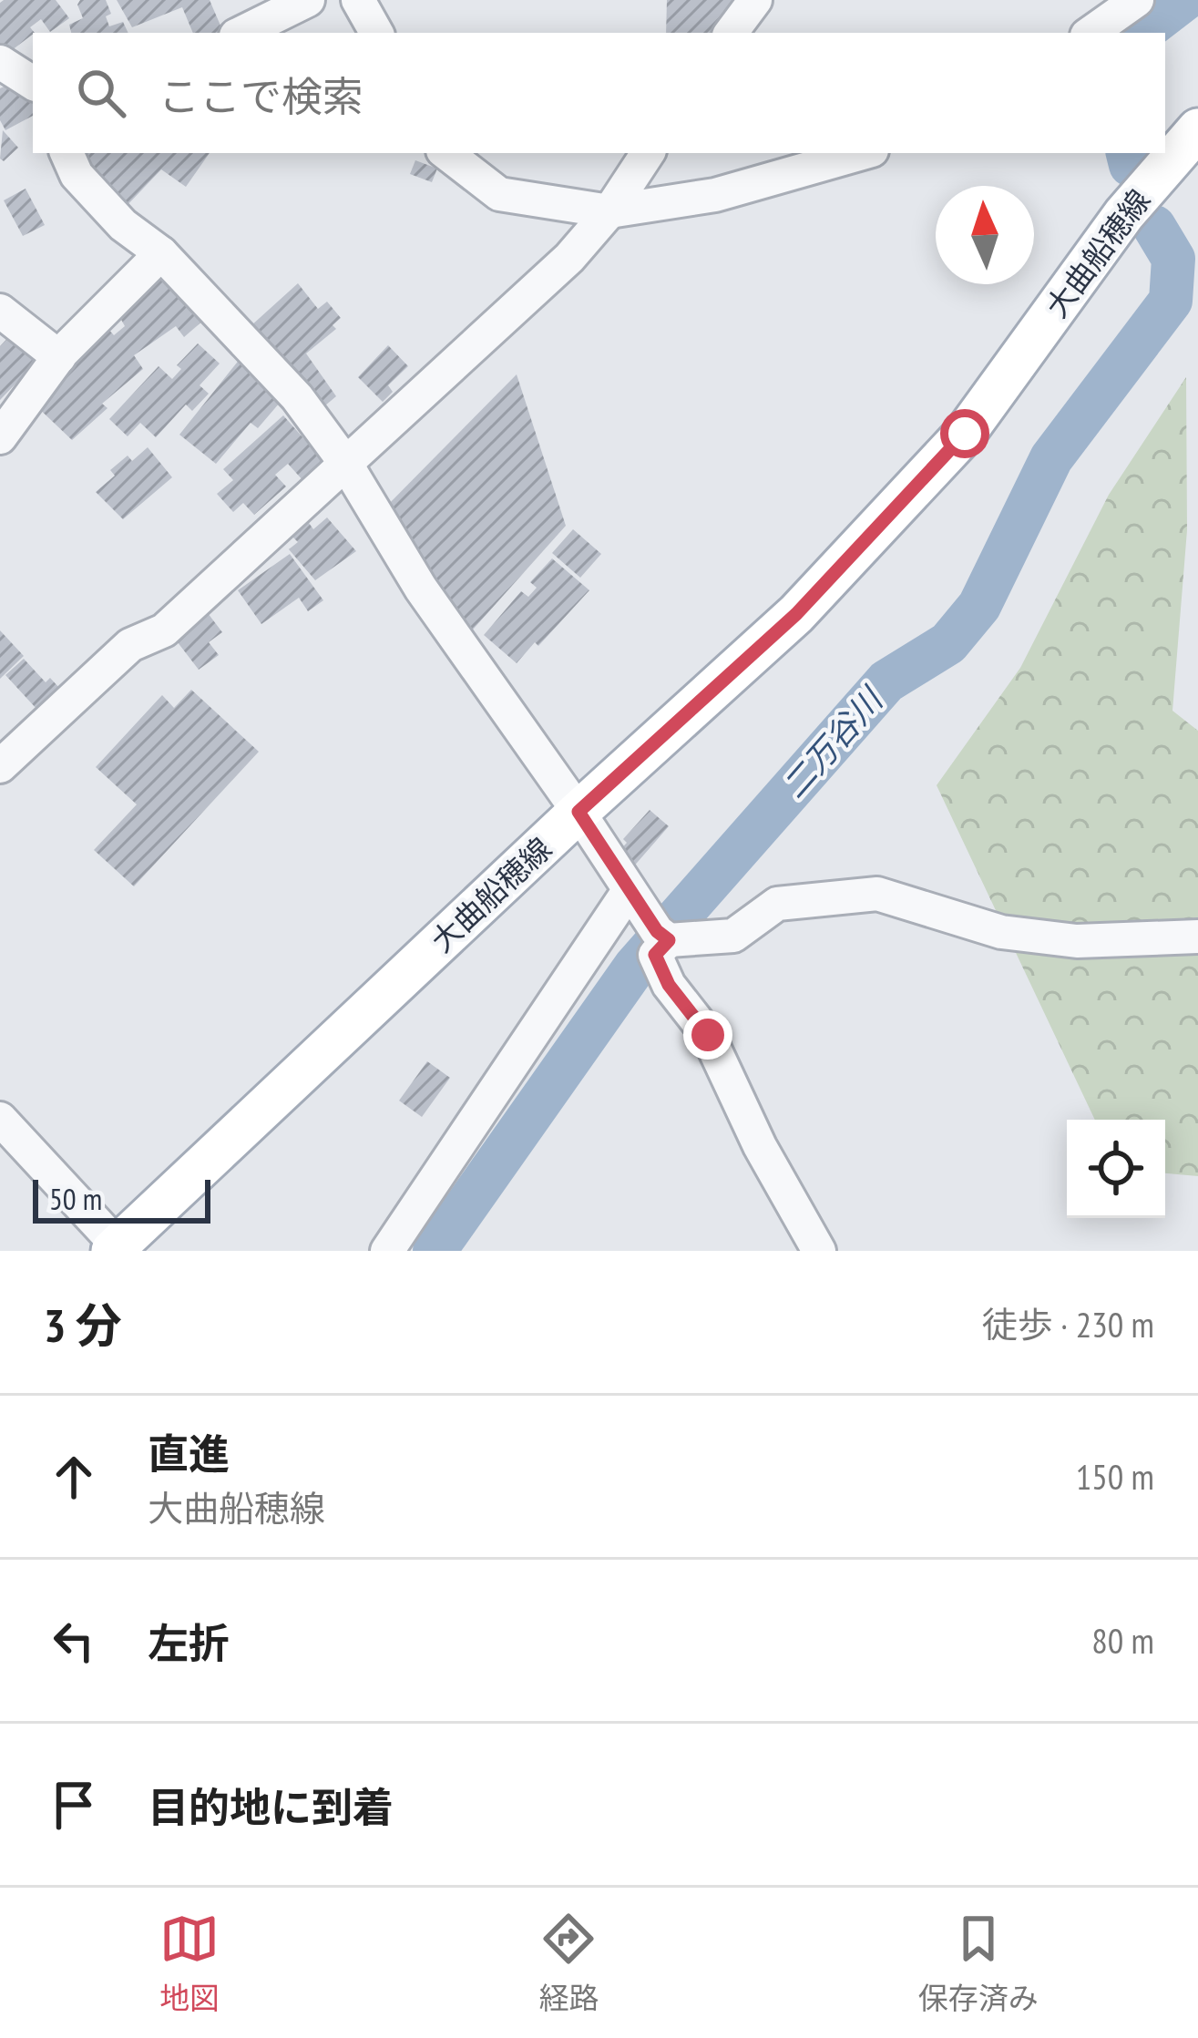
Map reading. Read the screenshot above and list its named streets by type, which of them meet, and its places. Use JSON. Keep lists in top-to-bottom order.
{
  "streets": {
    "main road": ["大曲船穂線"]
  },
  "water": ["二万谷川"],
  "scale_bar": "50 m",
  "north": "top",
  "page": {
    "search": "ここで検索",
    "scale": "50 m",
    "heading": ["3 分", "徒歩 · 230 m"],
    "list": [
      ["直進", "大曲船穂線", "150 m"],
      ["左折", "80 m"],
      "目的地に到着"
    ],
    "nav": ["地図", "経路", "保存済み"]
  }
}
